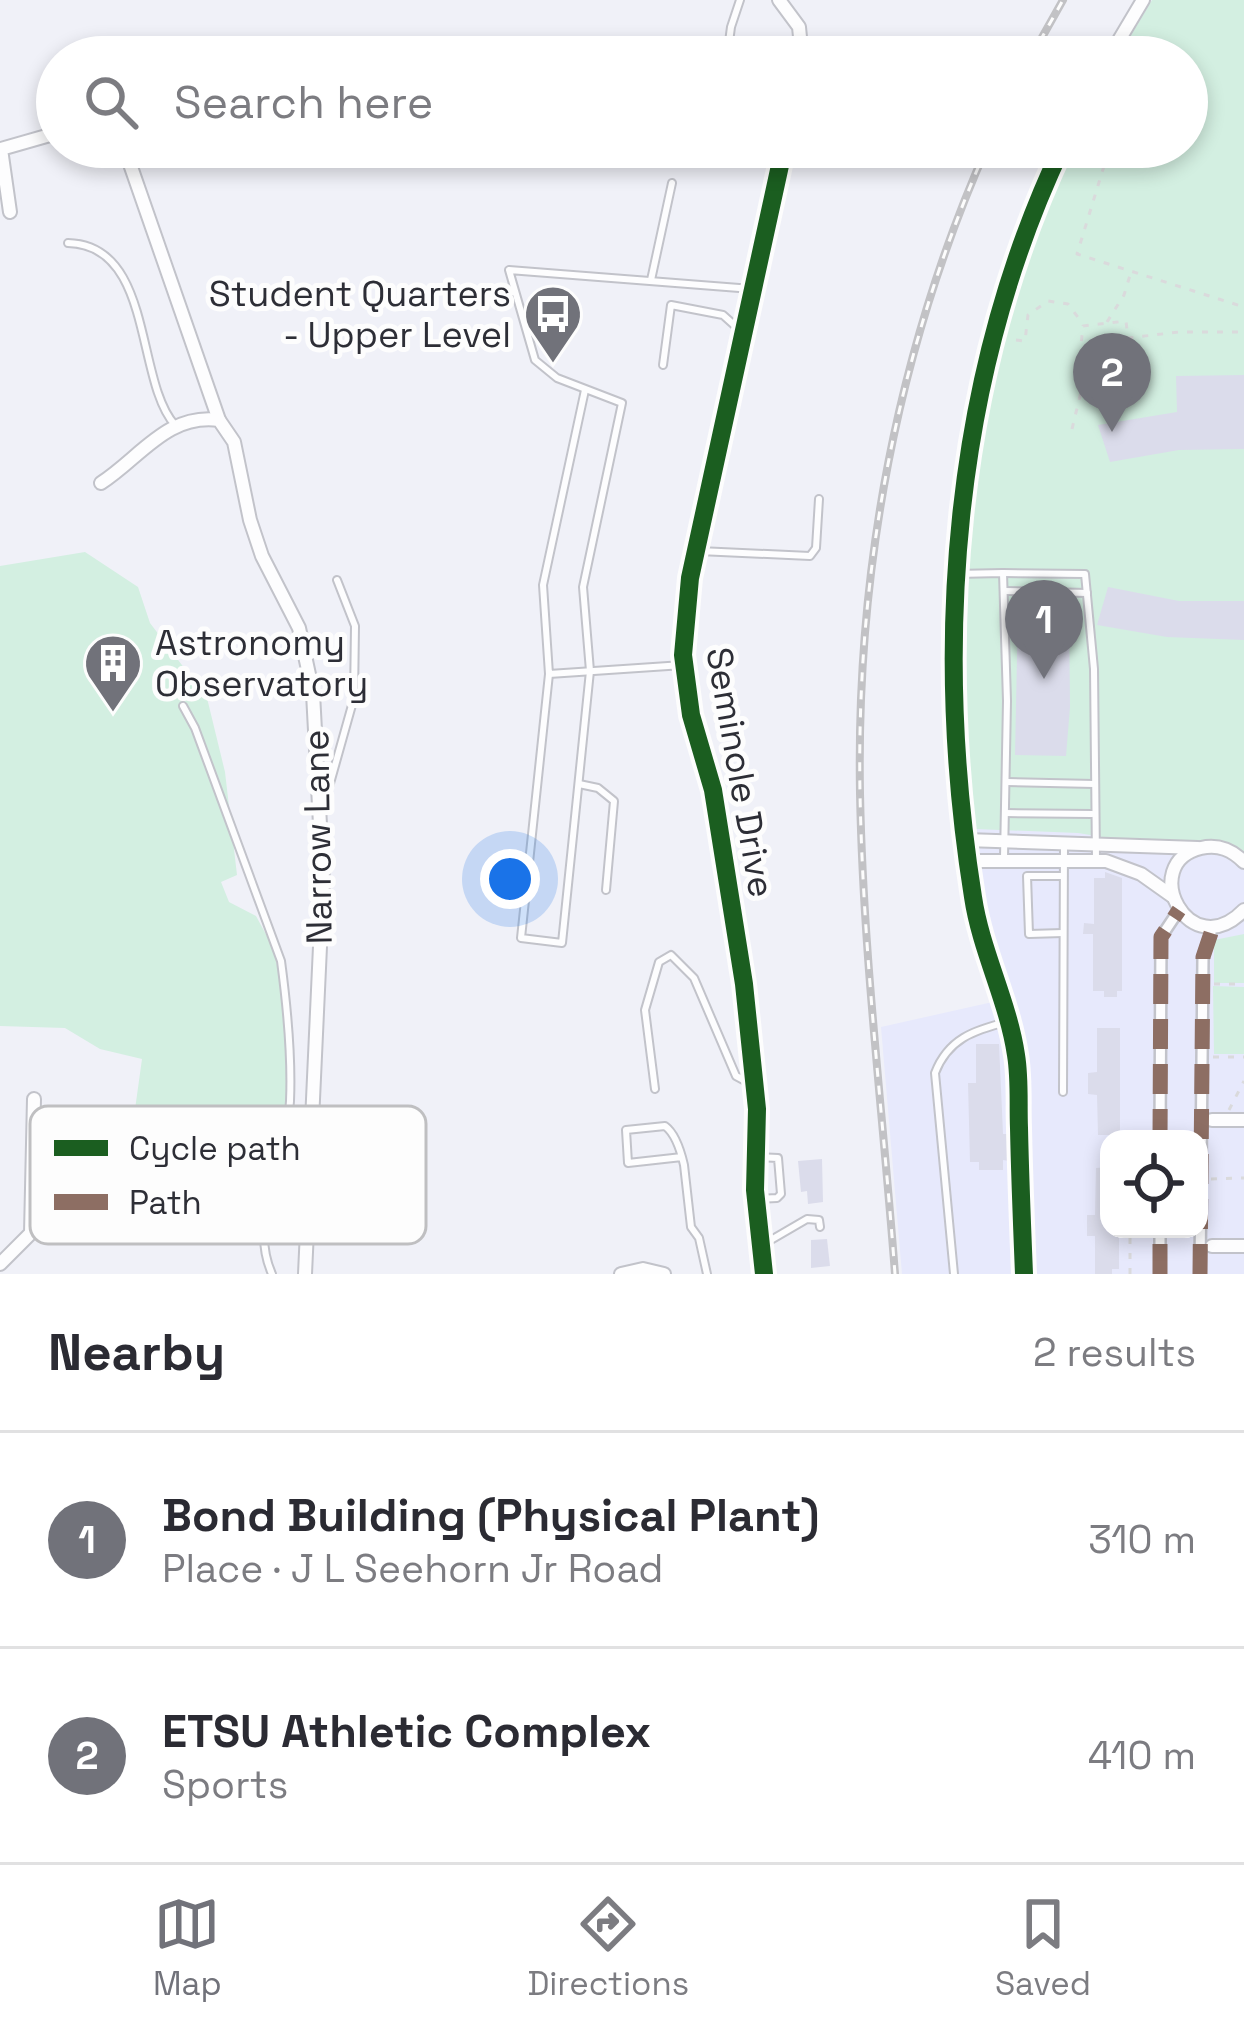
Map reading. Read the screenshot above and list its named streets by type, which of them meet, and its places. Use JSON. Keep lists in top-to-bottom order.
{
  "streets": {
    "street": ["Seminole Drive", "Narrow Lane"]
  },
  "places": {
    "bus stop": ["Student Quarters - Upper Level"],
    "building": ["Astronomy Observatory"]
  },
  "legend": ["Cycle path", "Path"],
  "page": {
    "search": "Search here",
    "pins": ["2", "1"],
    "heading": ["Nearby", "2 results"],
    "list": [
      {
        "mark": "1",
        "name": "Bond Building (Physical Plant)",
        "note": "Place · J L Seehorn Jr Road",
        "value": "310 m"
      },
      {
        "mark": "2",
        "name": "ETSU Athletic Complex",
        "note": "Sports",
        "value": "410 m"
      }
    ],
    "nav": ["Map", "Directions", "Saved"]
  }
}
